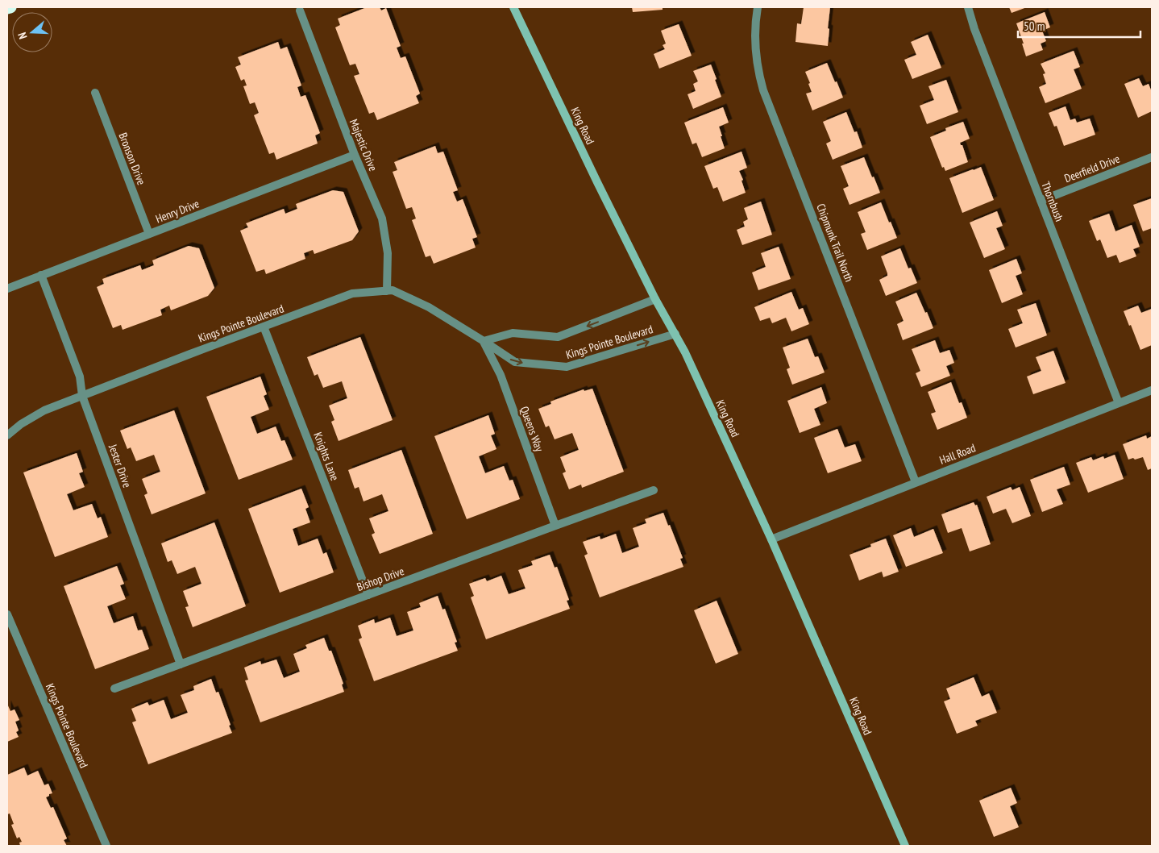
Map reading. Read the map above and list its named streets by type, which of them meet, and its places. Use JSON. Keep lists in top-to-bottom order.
{
  "streets": {
    "main road": ["King Road"],
    "street": [
      "Majestic Drive",
      "Bronson Drive",
      "Deerfield Drive",
      "Thornbush",
      "Henry Drive",
      "Chipmunk Trail North",
      "Kings Pointe Boulevard",
      "Queens Way",
      "Hall Road",
      "Knights Lane",
      "Jester Drive",
      "Bishop Drive"
    ]
  },
  "crossings": [
    ["King Road", "Kings Pointe Boulevard"],
    ["King Road", "Hall Road"],
    ["Majestic Drive", "Henry Drive"],
    ["Majestic Drive", "Kings Pointe Boulevard"],
    ["Bronson Drive", "Henry Drive"],
    ["Deerfield Drive", "Thornbush"],
    ["Thornbush", "Hall Road"],
    ["Henry Drive", "Jester Drive"],
    ["Chipmunk Trail North", "Hall Road"],
    ["Kings Pointe Boulevard", "Queens Way"],
    ["Kings Pointe Boulevard", "Knights Lane"],
    ["Kings Pointe Boulevard", "Jester Drive"],
    ["Queens Way", "Bishop Drive"],
    ["Knights Lane", "Bishop Drive"],
    ["Jester Drive", "Bishop Drive"]
  ],
  "scale_bar": "50 m",
  "north": "left"
}
